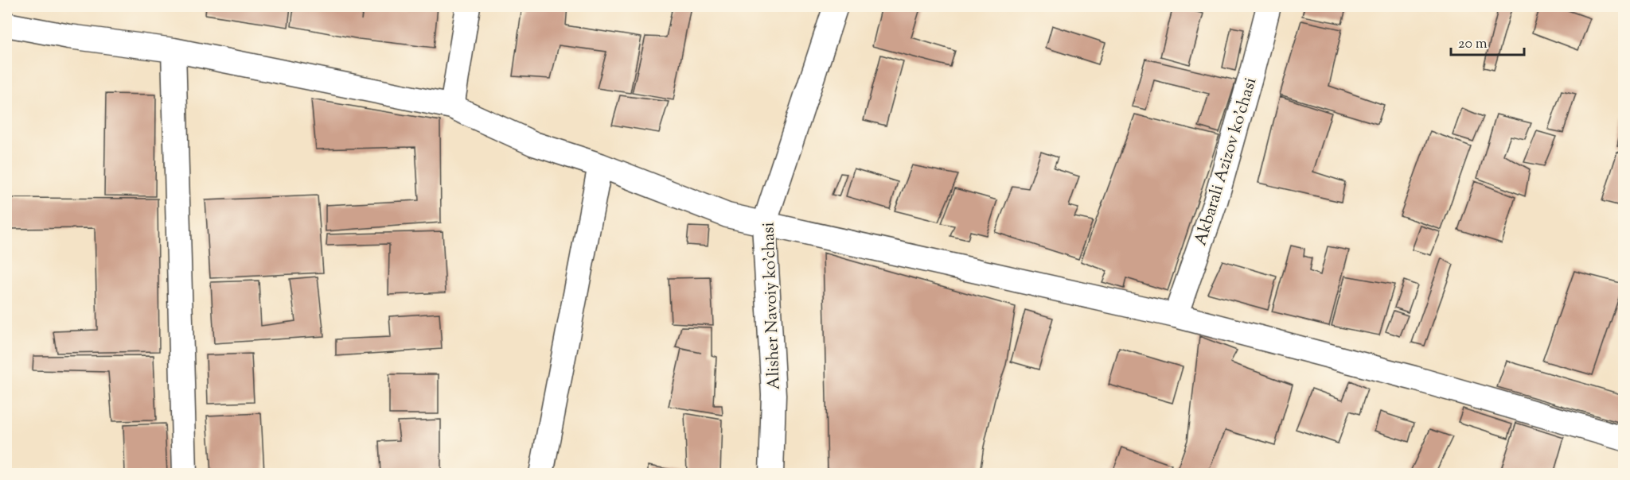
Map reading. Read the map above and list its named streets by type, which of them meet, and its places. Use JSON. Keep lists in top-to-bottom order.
{
  "streets": {
    "street": ["Akbarali Azizov ko'chasi", "Alisher Navoiy ko'chasi"]
  },
  "scale_bar": "20 m"
}
